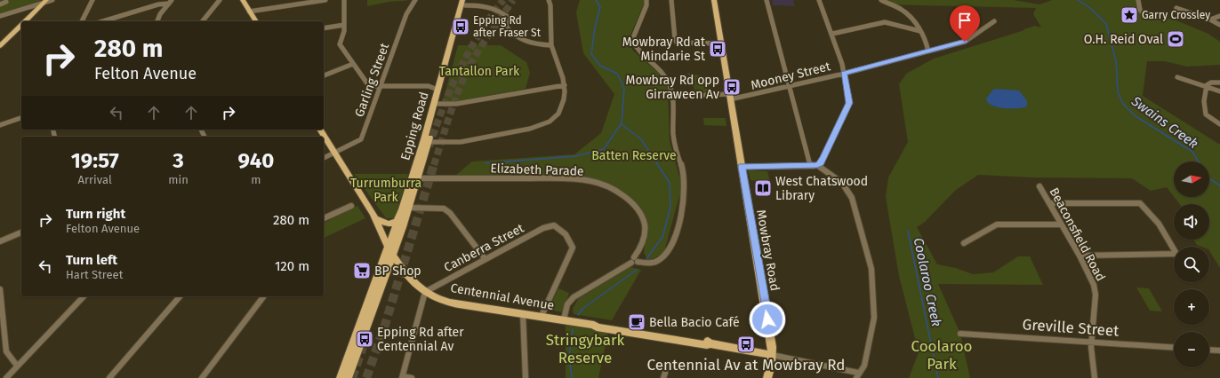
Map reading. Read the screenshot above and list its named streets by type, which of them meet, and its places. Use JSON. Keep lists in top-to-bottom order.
{
  "streets": {
    "main road": ["Epping Road", "Mowbray Road", "Centennial Avenue"],
    "street": [
      "Mooney Street",
      "Garling Street",
      "Elizabeth Parade",
      "Beaconsfield Road",
      "Canberra Street",
      "Greville Street"
    ]
  },
  "crossings": [
    ["Mooney Street", "Mowbray Road"],
    ["Garling Street", "Centennial Avenue"],
    ["Epping Road", "Elizabeth Parade"],
    ["Epping Road", "Centennial Avenue"],
    ["Beaconsfield Road", "Greville Street"],
    ["Canberra Street", "Centennial Avenue"],
    ["Mowbray Road", "Centennial Avenue"]
  ],
  "water": ["Swains Creek", "Coolaroo Creek"],
  "parks": [
    "Tantallon Park",
    "Batten Reserve",
    "Turrumburra Park",
    "Stringybark Reserve",
    "Coolaroo Park"
  ],
  "places": {
    "place": ["Garry Crossley"],
    "bus stop": [
      "Epping Rd after Fraser St",
      "Mowbray Rd at Mindarie St",
      "Mowbray Rd opp Girraween Av",
      "Epping Rd after Centennial Av",
      "Centennial Av at Mowbray Rd"
    ],
    "sports": ["O.H. Reid Oval"],
    "library": ["West Chatswood Library"],
    "supermarket": ["BP Shop"],
    "cafe": ["Bella Bacio Café"]
  },
  "north": "right",
  "page": {
    "turn": ["280 m", "Felton Avenue"],
    "eta": [
      "19:57",
      "Arrival",
      "3",
      "min",
      "940",
      "m"
    ],
    "map_buttons": ["+", "−"],
    "list": [
      {
        "name": "Turn right",
        "note": "Felton Avenue",
        "value": "280 m"
      },
      {
        "name": "Turn left",
        "note": "Hart Street",
        "value": "120 m"
      }
    ]
  }
}
